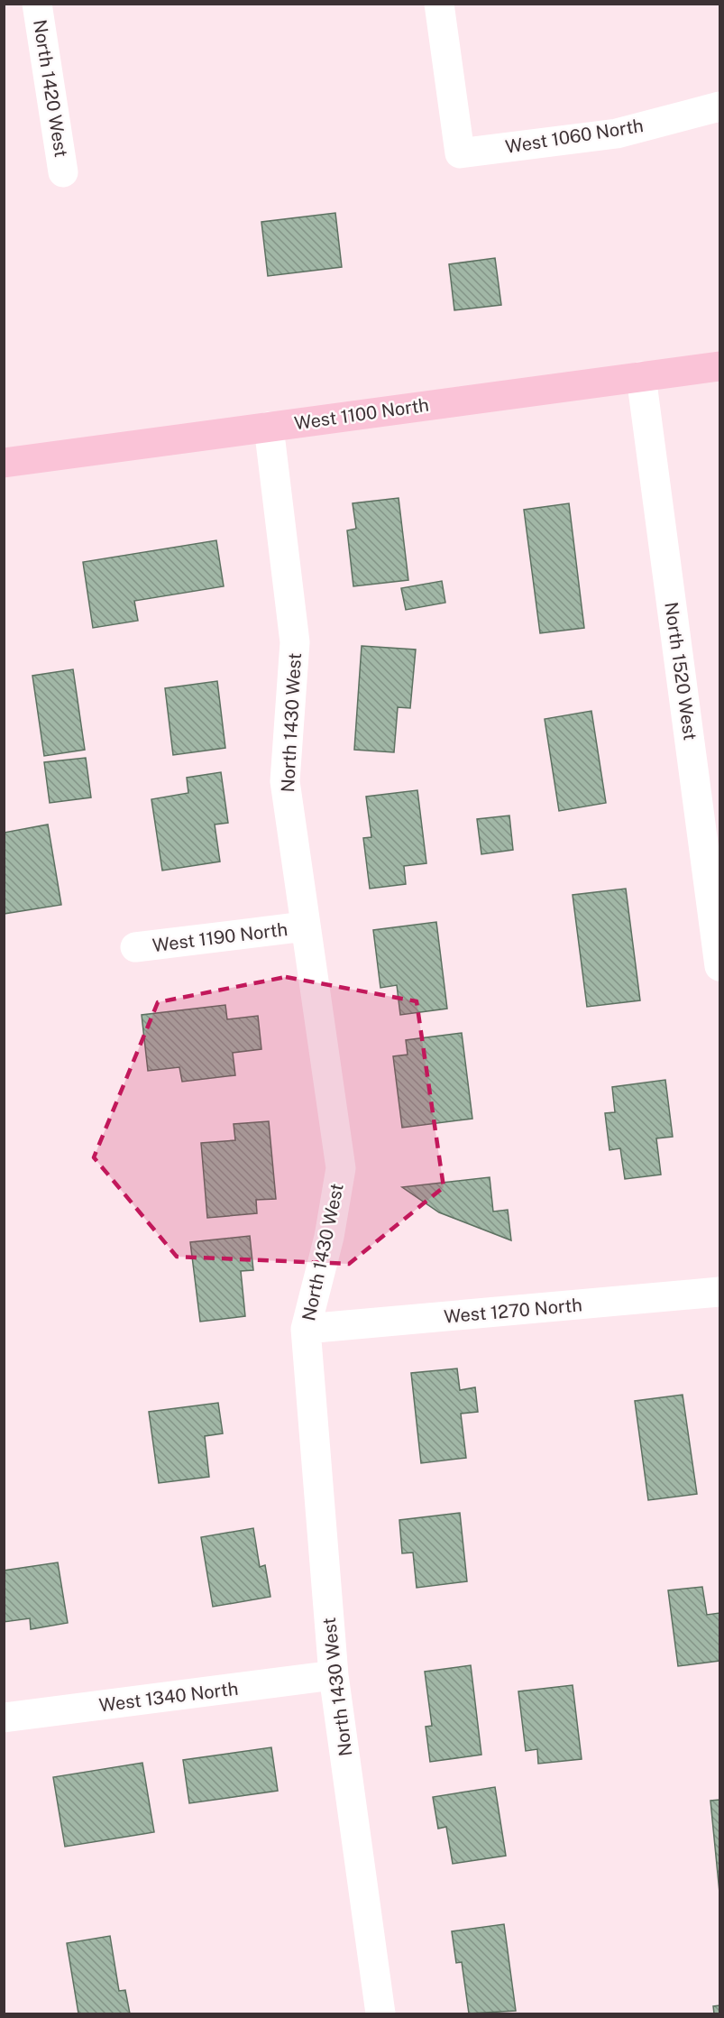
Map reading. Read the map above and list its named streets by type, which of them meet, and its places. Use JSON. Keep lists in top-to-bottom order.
{
  "streets": {
    "main road": ["West 1100 North"],
    "street": [
      "North 1420 West",
      "West 1060 North",
      "North 1520 West",
      "North 1430 West",
      "West 1190 North",
      "West 1270 North",
      "West 1340 North"
    ]
  },
  "crossings": [
    ["West 1100 North", "North 1520 West"],
    ["West 1100 North", "North 1430 West"],
    ["North 1430 West", "West 1190 North"],
    ["North 1430 West", "West 1270 North"],
    ["North 1430 West", "West 1340 North"]
  ]
}
